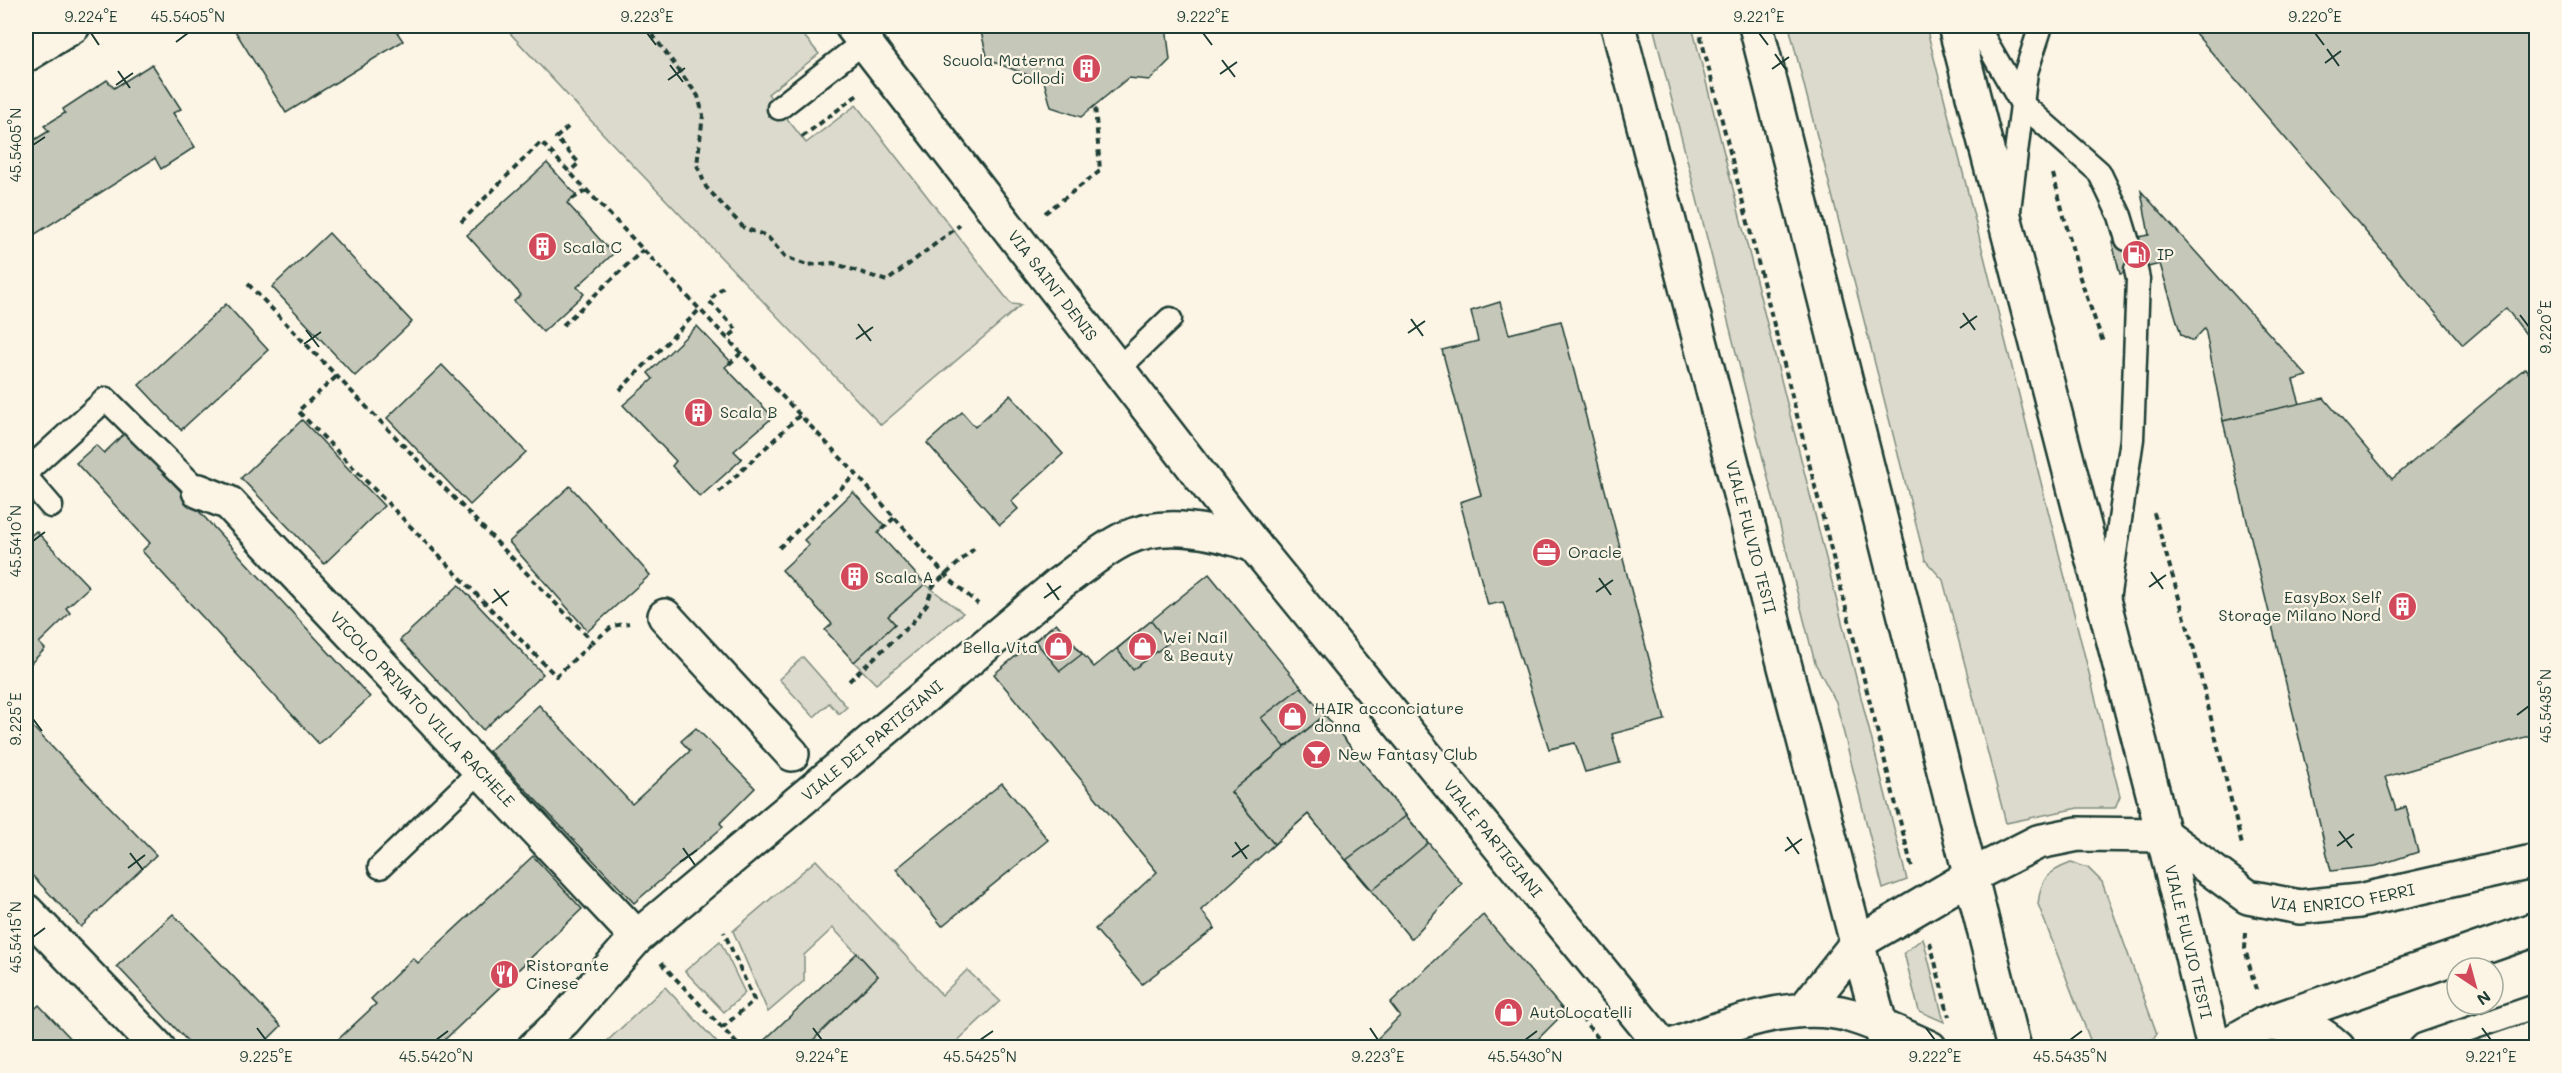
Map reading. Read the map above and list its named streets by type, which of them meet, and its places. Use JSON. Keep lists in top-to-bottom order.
{
  "streets": {
    "street": [
      "VIA SAINT DENIS",
      "VIALE FULVIO TESTI",
      "VICOLO PRIVATO VILLA RACHELE",
      "VIALE DEI PARTIGIANI",
      "VIALE PARTIGIANI",
      "VIA ENRICO FERRI"
    ]
  },
  "crossings": [
    ["VIA SAINT DENIS", "VIALE DEI PARTIGIANI"],
    ["VIA SAINT DENIS", "VIALE PARTIGIANI"],
    ["VIALE FULVIO TESTI", "VIALE PARTIGIANI"],
    ["VIALE FULVIO TESTI", "VIA ENRICO FERRI"],
    ["VICOLO PRIVATO VILLA RACHELE", "VIALE DEI PARTIGIANI"],
    ["VIALE DEI PARTIGIANI", "VIALE PARTIGIANI"]
  ],
  "places": {
    "building": [
      "Scuola Materna Collodi",
      "Scala C",
      "Scala B",
      "Scala A",
      "EasyBox Self Storage Milano Nord"
    ],
    "fuel station": ["IP"],
    "office": ["Oracle"],
    "shop": [
      "Wei Nail & Beauty",
      "Bella Vita",
      "HAIR acconciature donna",
      "AutoLocatelli"
    ],
    "bar": ["New Fantasy Club"],
    "restaurant": ["Ristorante Cinese"]
  },
  "north": "bottom right",
  "coordinates": [
    "9.224°E",
    "45.5405°N",
    "9.223°E",
    "9.222°E",
    "9.221°E",
    "9.220°E",
    "45.5410°N",
    "45.5435°N",
    "9.225°E",
    "45.5415°N",
    "45.5420°N",
    "45.5425°N",
    "45.5430°N"
  ]
}
